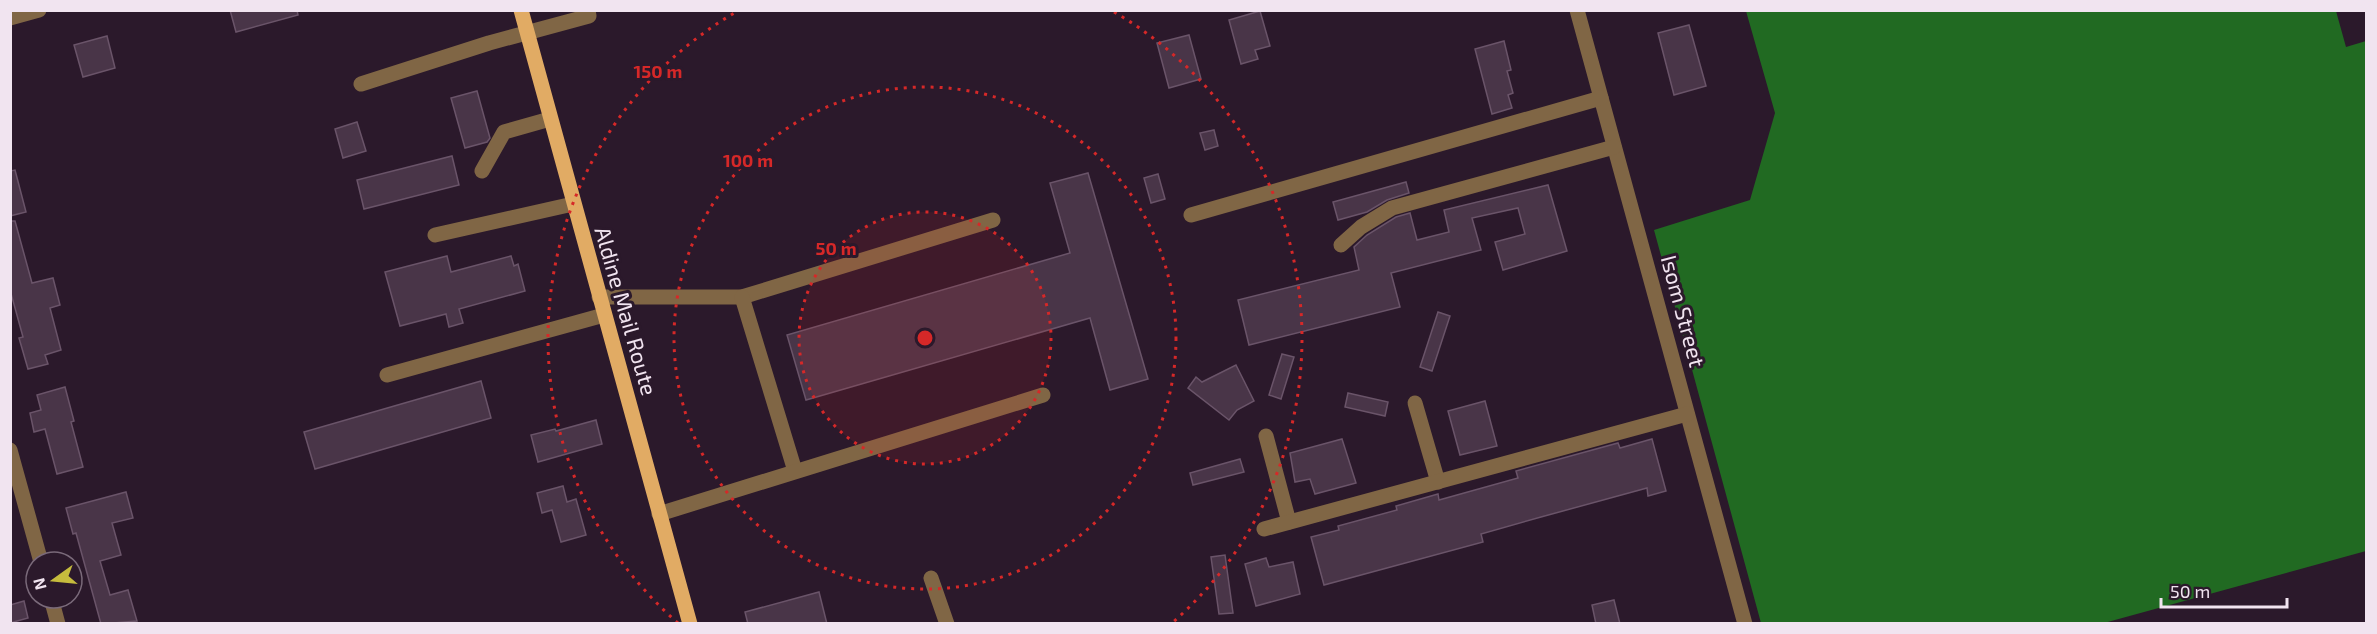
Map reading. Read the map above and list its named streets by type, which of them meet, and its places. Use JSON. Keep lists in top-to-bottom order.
{
  "streets": {
    "main road": ["Aldine Mail Route"],
    "street": ["Isom Street"]
  },
  "scale_bar": "50 m",
  "north": "left",
  "rings": ["150 m", "100 m", "50 m"]
}
